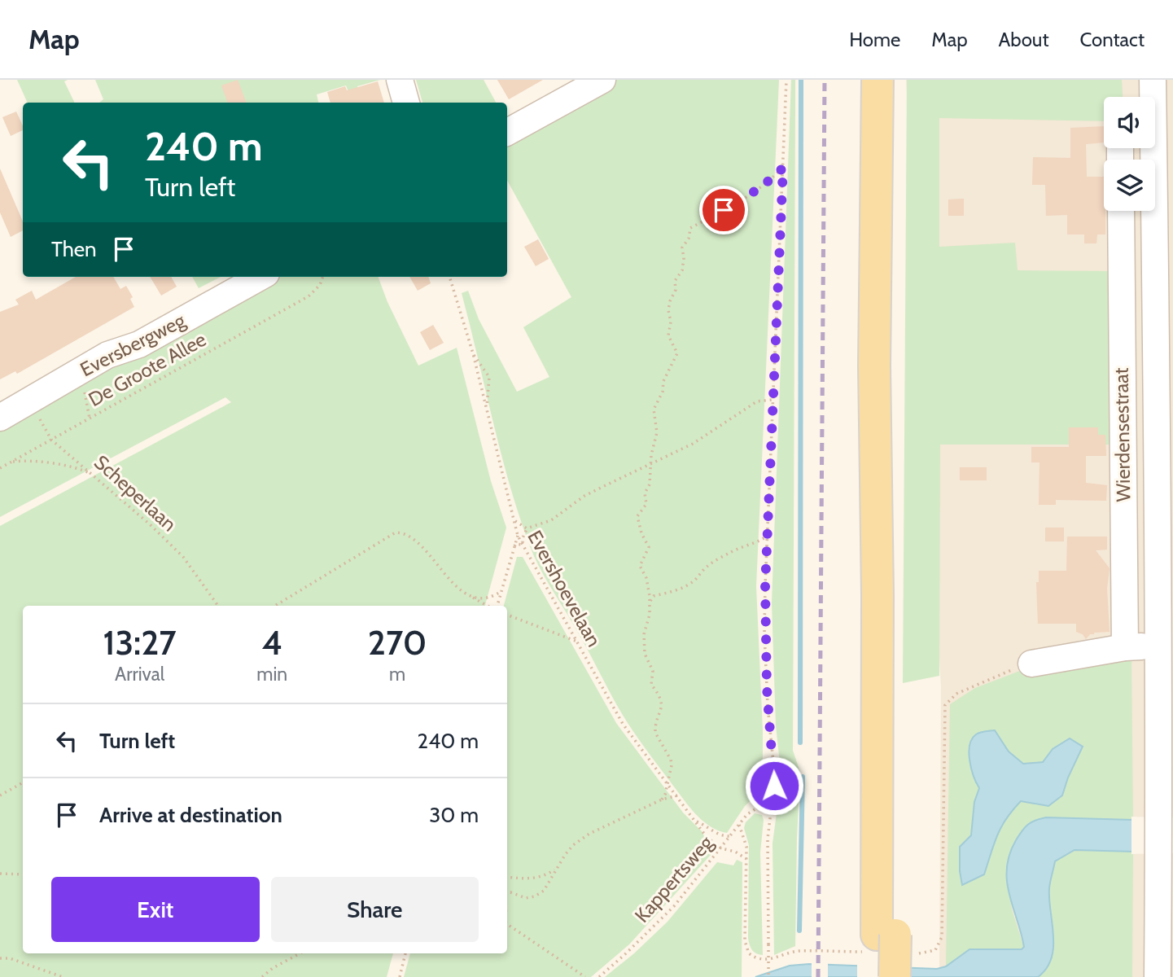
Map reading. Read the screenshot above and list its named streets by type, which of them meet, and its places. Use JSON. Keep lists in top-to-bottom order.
{
  "streets": {
    "street": ["Eversbergweg", "Wierdensestraat"],
    "path": [
      "De Groote Allee",
      "Scheperlaan",
      "Evershoevelaan",
      "Kappertsweg"
    ]
  },
  "crossings": [
    ["Eversbergweg", "Scheperlaan"],
    ["De Groote Allee", "Scheperlaan"],
    ["Evershoevelaan", "Kappertsweg"]
  ],
  "page": {
    "header": "Map",
    "nav": [
      "Home",
      "Map",
      "About",
      "Contact"
    ],
    "turn": ["240 m", "Turn left"],
    "then": "Then",
    "eta": [
      "13:27",
      "Arrival",
      "4",
      "min",
      "270",
      "m"
    ],
    "list": [
      {
        "name": "Turn left",
        "value": "240 m"
      },
      {
        "name": "Arrive at destination",
        "value": "30 m"
      }
    ],
    "buttons": ["Exit", "Share"]
  }
}
